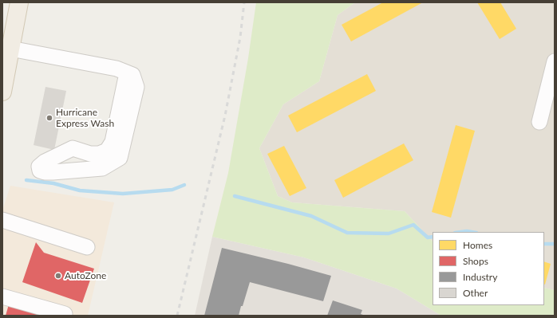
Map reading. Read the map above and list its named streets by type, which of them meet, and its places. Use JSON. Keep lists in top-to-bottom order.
{
  "places": ["Hurricane Express Wash", "AutoZone"],
  "legend": [
    "Homes",
    "Shops",
    "Industry",
    "Other"
  ]
}
